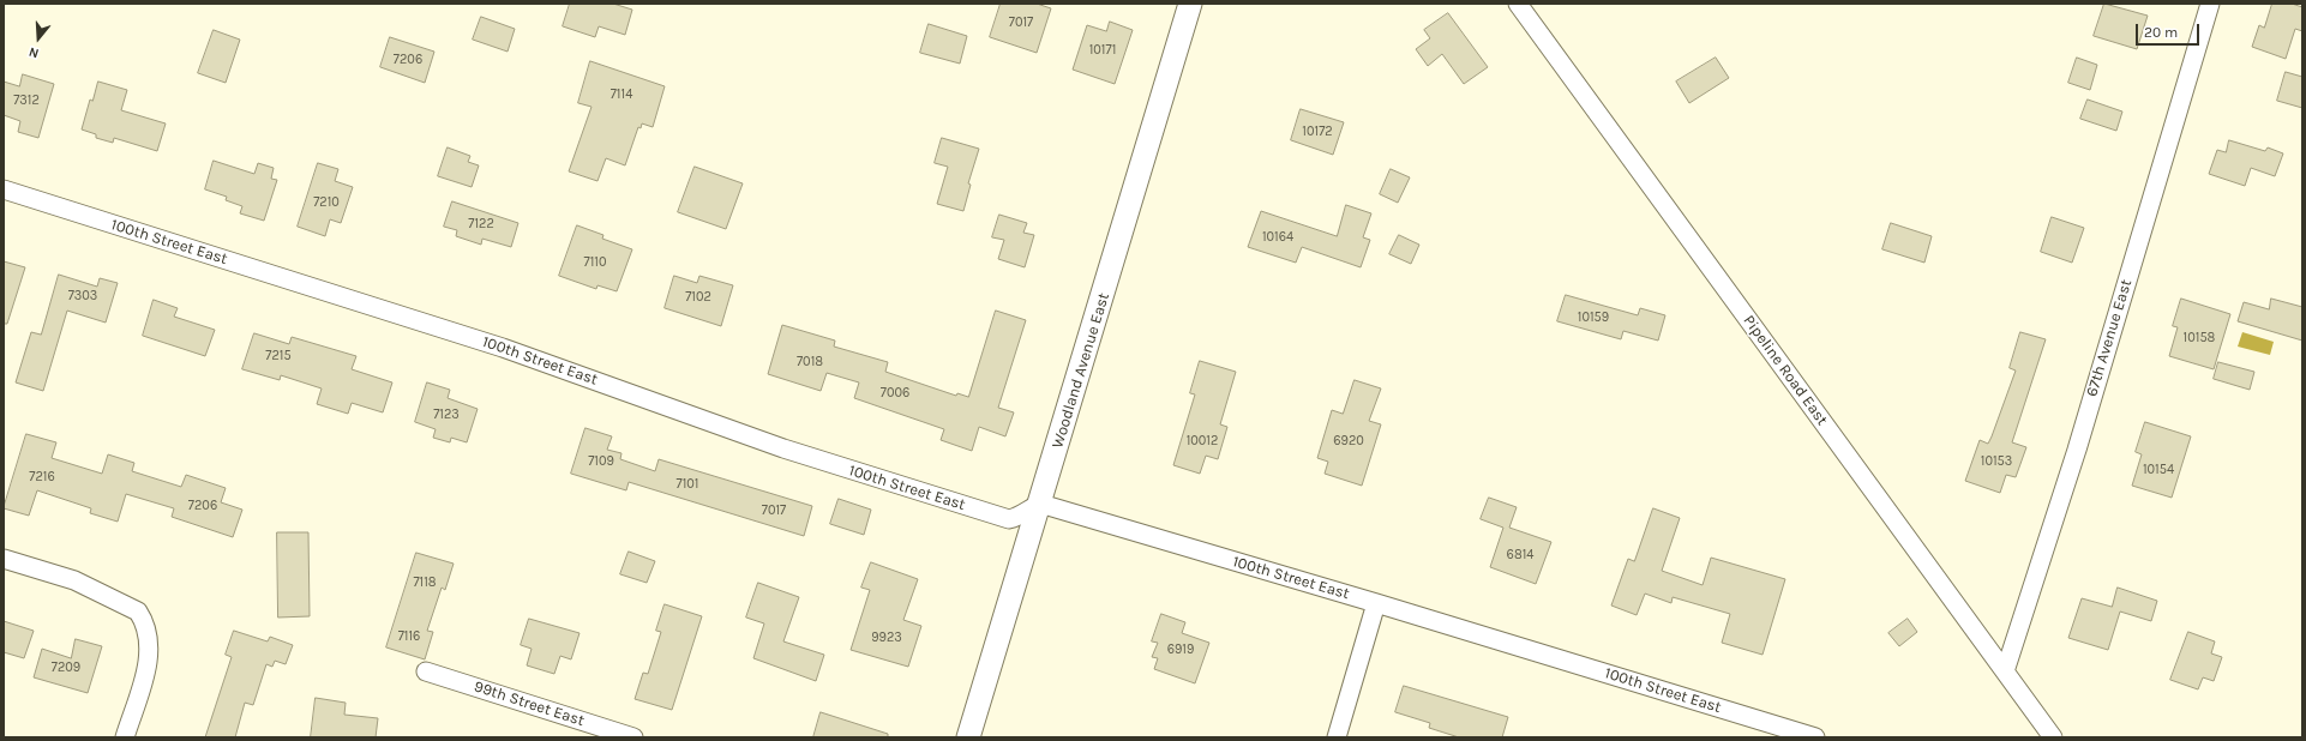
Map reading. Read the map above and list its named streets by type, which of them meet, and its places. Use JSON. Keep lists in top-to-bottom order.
{
  "streets": {
    "street": [
      "100th Street East",
      "67th Avenue East",
      "Woodland Avenue East",
      "Pipeline Road East",
      "99th Street East"
    ]
  },
  "crossings": [
    ["100th Street East", "Woodland Avenue East"],
    ["67th Avenue East", "Pipeline Road East"]
  ],
  "house_numbers": [
    "7017",
    "10171",
    "7206",
    "7114",
    "7312",
    "10172",
    "7210",
    "7122",
    "10164",
    "7110",
    "7303",
    "7102",
    "10159",
    "10158",
    "7215",
    "7018",
    "7006",
    "7123",
    "10012",
    "6920",
    "7109",
    "10153",
    "10154",
    "7216",
    "7101",
    "7206",
    "7017",
    "6814",
    "7118",
    "7116",
    "9923",
    "6919",
    "7209"
  ],
  "scale_bar": "20 m",
  "north": "bottom"
}
